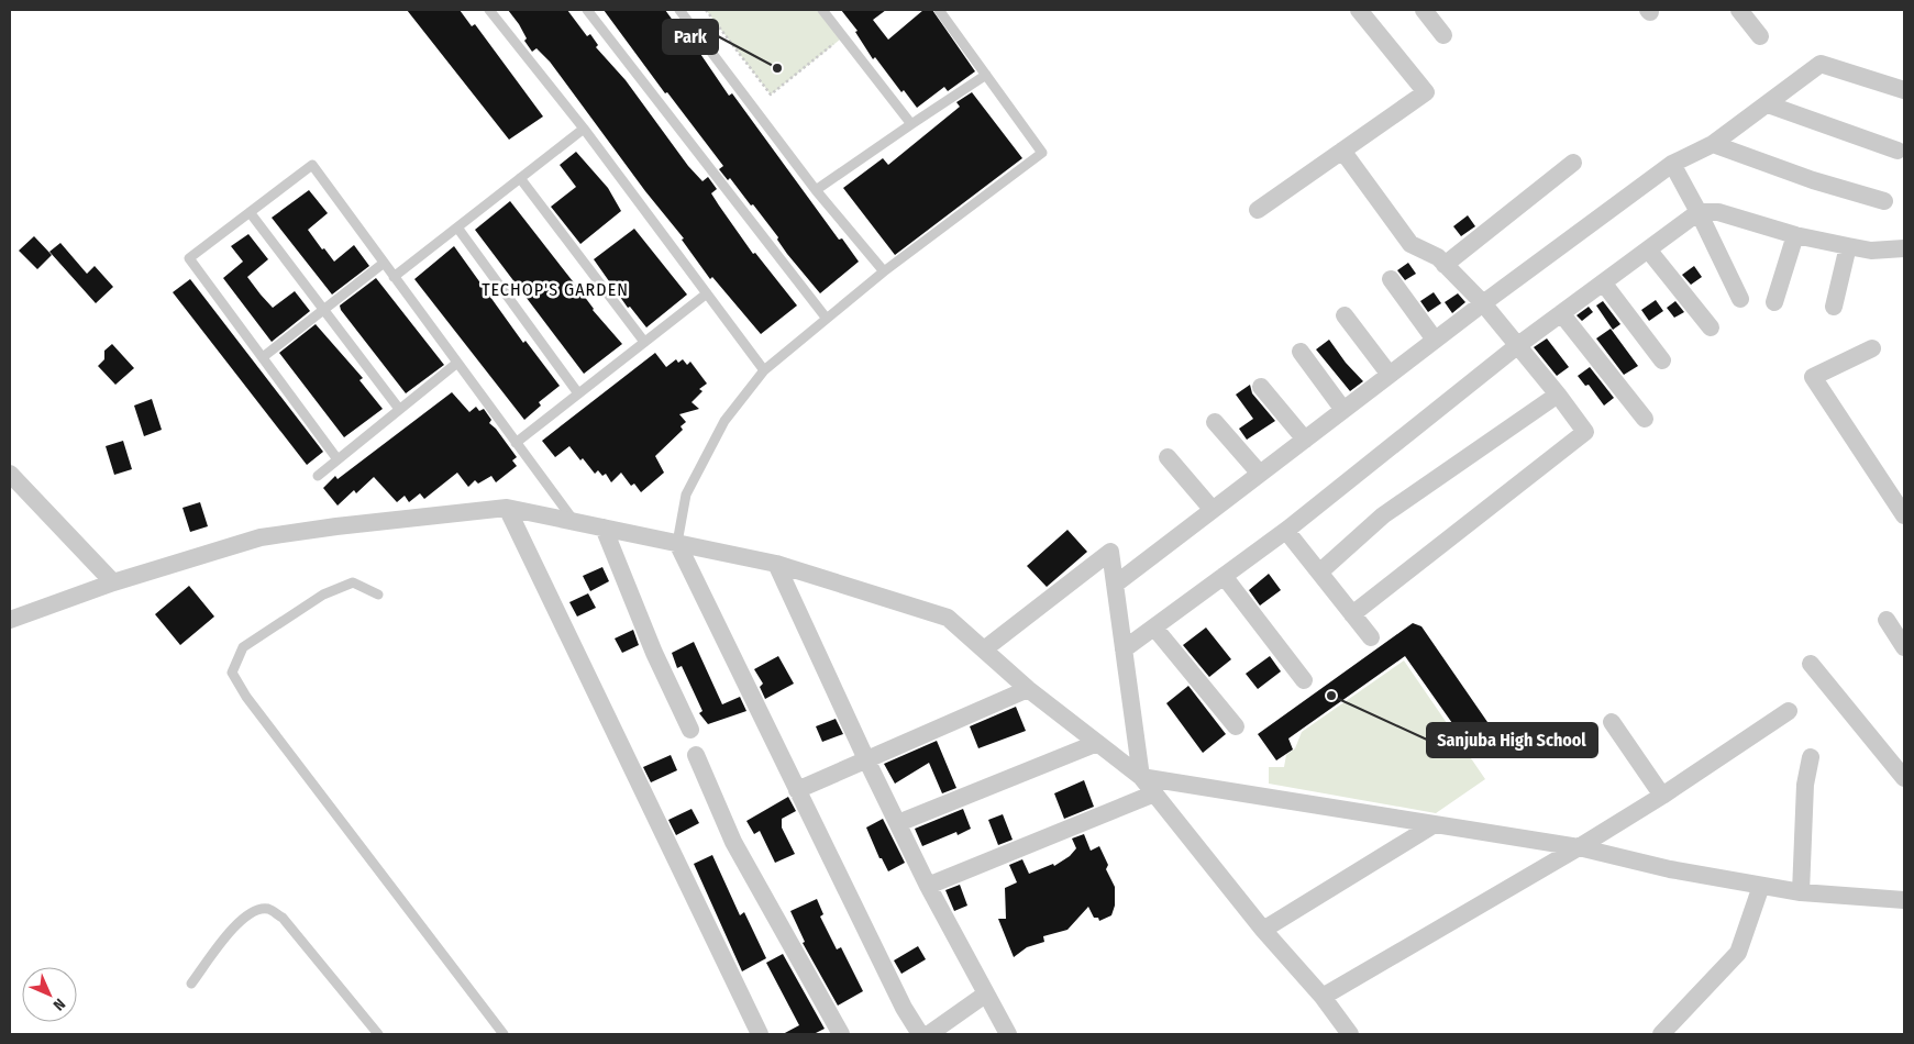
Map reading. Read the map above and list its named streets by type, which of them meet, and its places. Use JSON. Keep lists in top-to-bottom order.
{
  "districts": ["TECHOP'S GARDEN"],
  "places": ["Park", "Sanjuba High School"],
  "north": "bottom right"
}
